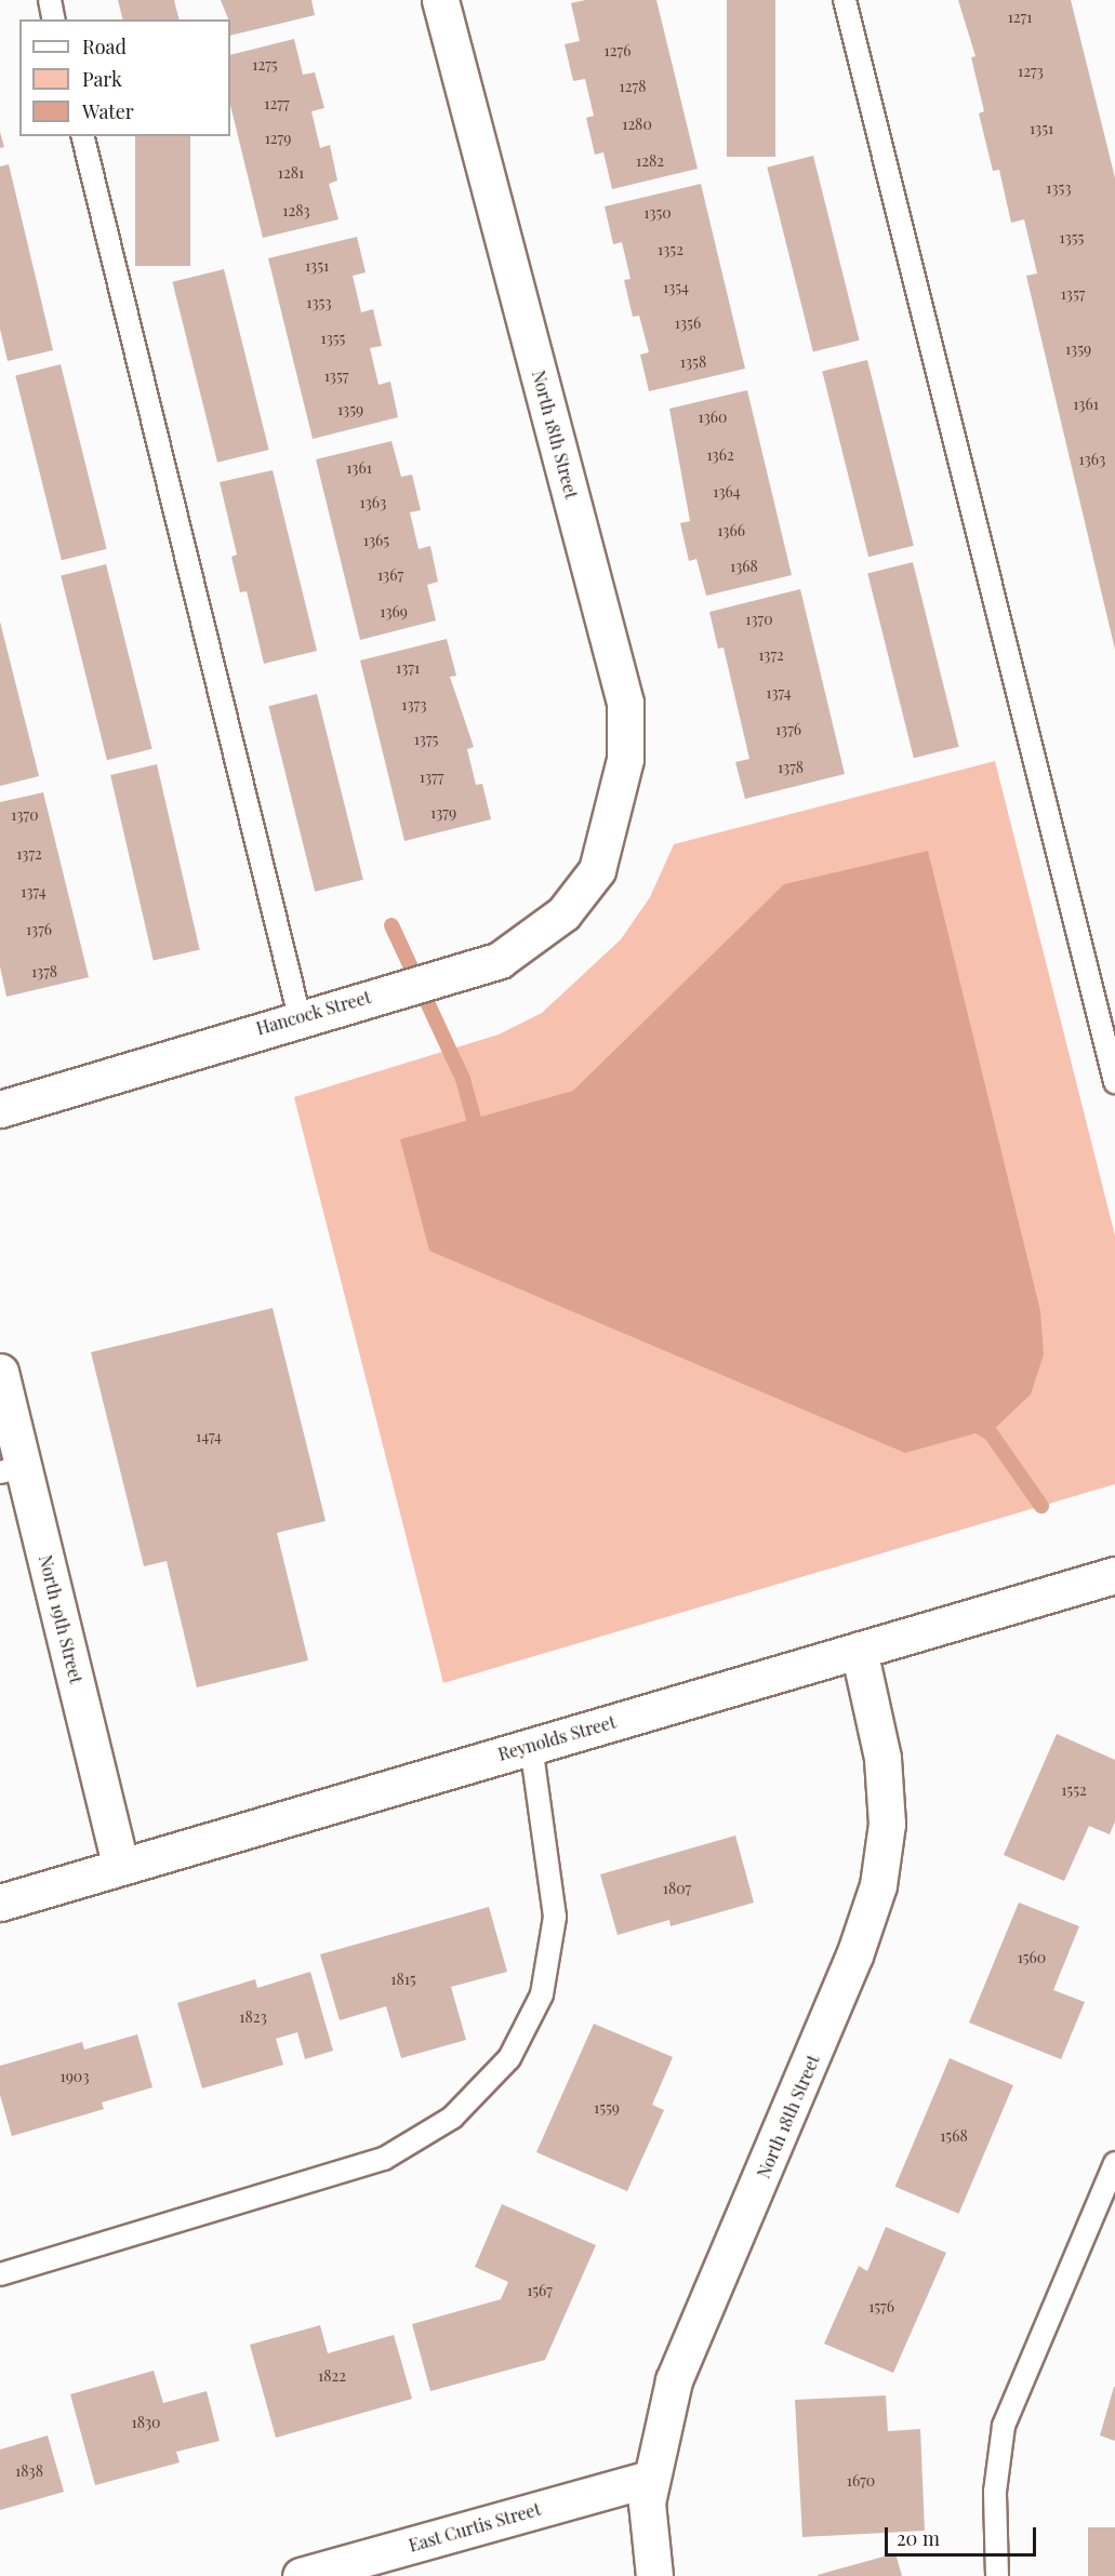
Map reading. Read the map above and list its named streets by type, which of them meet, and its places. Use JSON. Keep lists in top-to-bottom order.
{
  "streets": {
    "street": [
      "North 18th Street",
      "Hancock Street",
      "North 19th Street",
      "Reynolds Street",
      "East Curtis Street"
    ]
  },
  "crossings": [
    ["North 18th Street", "Hancock Street"],
    ["North 18th Street", "Reynolds Street"],
    ["North 18th Street", "East Curtis Street"],
    ["North 19th Street", "Reynolds Street"]
  ],
  "house_numbers": [
    "1271",
    "1276",
    "1275",
    "1273",
    "1278",
    "1277",
    "1280",
    "1351",
    "1279",
    "1282",
    "1281",
    "1353",
    "1283",
    "1350",
    "1355",
    "1352",
    "1351",
    "1354",
    "1357",
    "1353",
    "1356",
    "1355",
    "1359",
    "1358",
    "1357",
    "1361",
    "1359",
    "1360",
    "1362",
    "1363",
    "1361",
    "1364",
    "1363",
    "1366",
    "1365",
    "1368",
    "1367",
    "1369",
    "1370",
    "1372",
    "1371",
    "1374",
    "1373",
    "1376",
    "1375",
    "1378",
    "1377",
    "1379",
    "1370",
    "1372",
    "1374",
    "1376",
    "1378",
    "1474",
    "1552",
    "1807",
    "1560",
    "1815",
    "1823",
    "1903",
    "1559",
    "1568",
    "1567",
    "1576",
    "1822",
    "1830",
    "1838",
    "1670"
  ],
  "legend": ["Road", "Park", "Water"],
  "scale_bar": "20 m"
}
